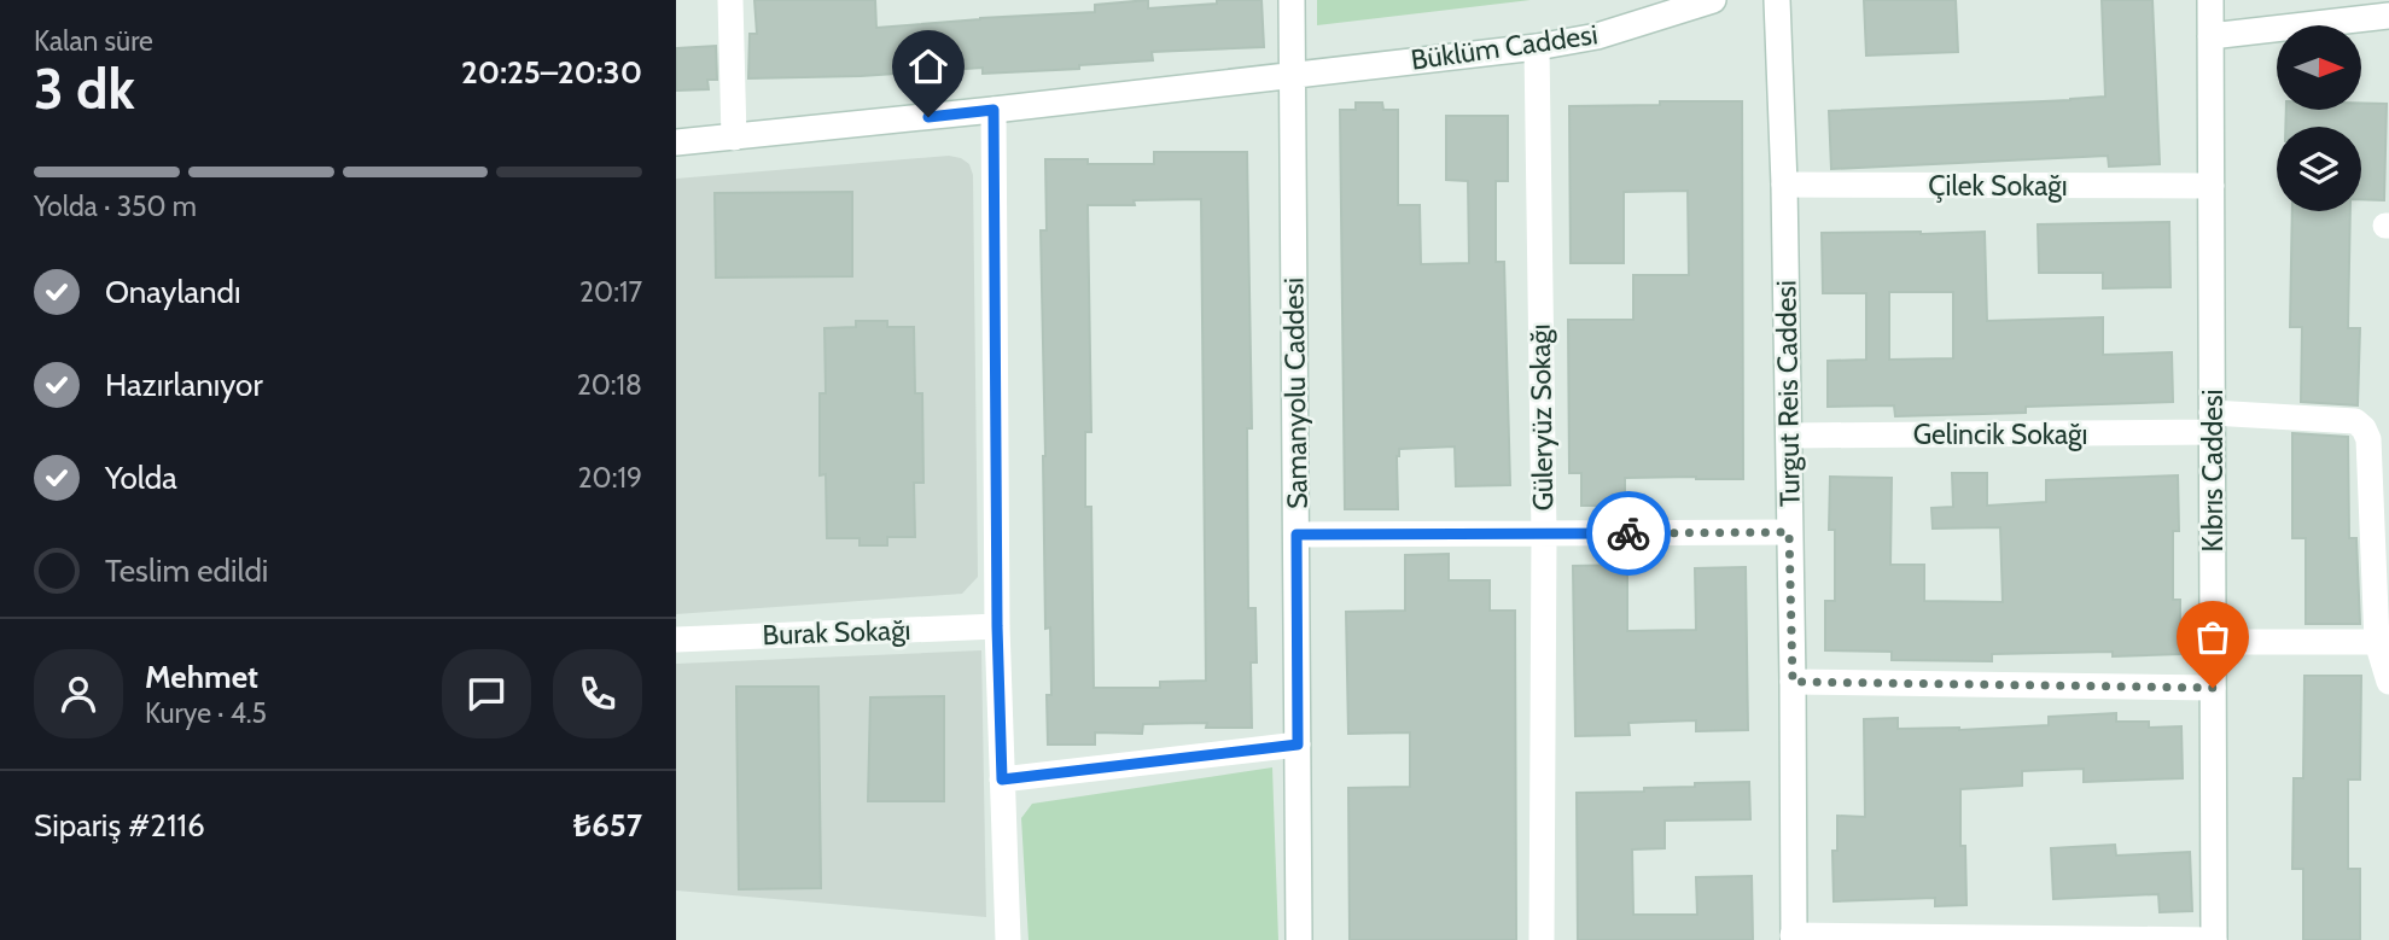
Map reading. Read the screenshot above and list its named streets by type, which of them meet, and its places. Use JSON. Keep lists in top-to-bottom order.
{
  "streets": {
    "street": [
      "Büklüm Caddesi",
      "Çilek Sokağı",
      "Samanyolu Caddesi",
      "Turgut Reis Caddesi",
      "Güleryüz Sokağı",
      "Gelincik Sokağı",
      "Kıbrıs Caddesi",
      "Burak Sokağı"
    ]
  },
  "crossings": [
    ["Büklüm Caddesi", "Samanyolu Caddesi"],
    ["Büklüm Caddesi", "Güleryüz Sokağı"],
    ["Çilek Sokağı", "Turgut Reis Caddesi"],
    ["Çilek Sokağı", "Kıbrıs Caddesi"],
    ["Turgut Reis Caddesi", "Gelincik Sokağı"],
    ["Gelincik Sokağı", "Kıbrıs Caddesi"]
  ],
  "north": "right",
  "page": {
    "heading": ["3 dk", "Kalan süre", "20:25–20:30"],
    "panel": [
      "Mehmet",
      "Kurye · 4.5",
      "Sipariş #2116",
      "₺657"
    ],
    "bar": "Yolda · 350 m",
    "list": [
      ["Onaylandı", "20:17"],
      ["Hazırlanıyor", "20:18"],
      ["Yolda", "20:19"],
      "Teslim edildi"
    ]
  }
}
